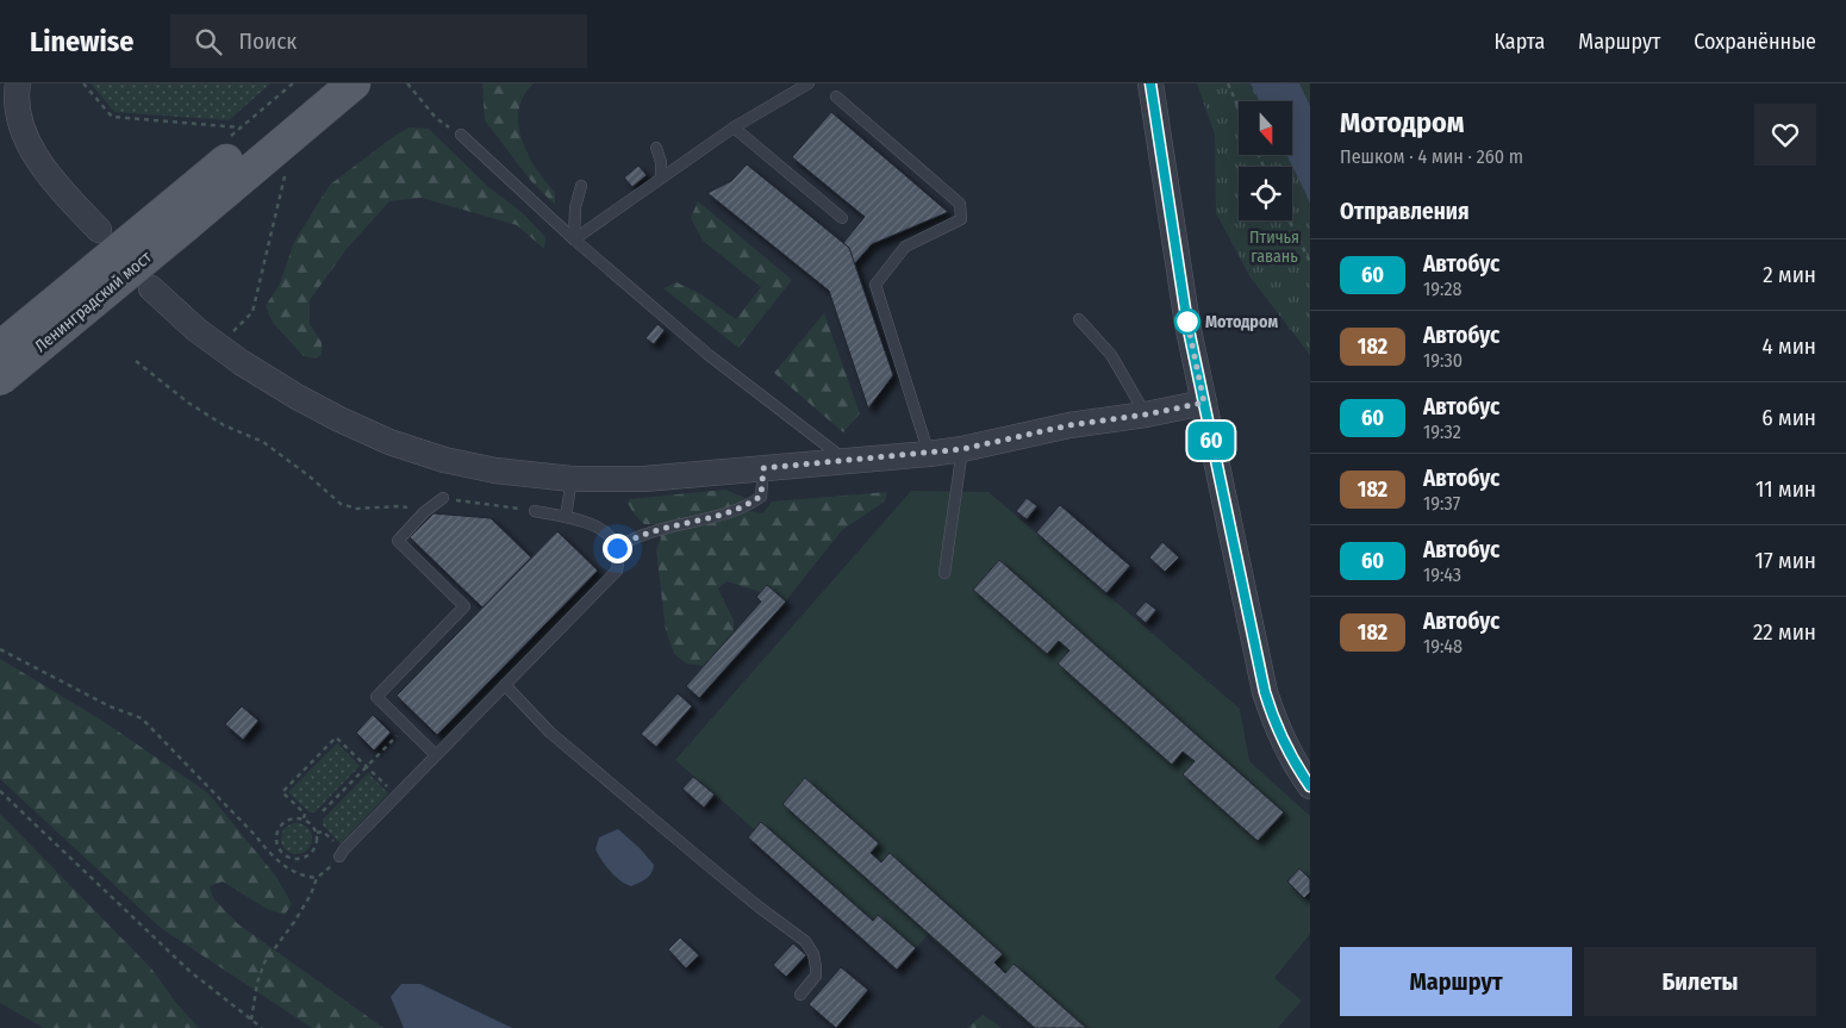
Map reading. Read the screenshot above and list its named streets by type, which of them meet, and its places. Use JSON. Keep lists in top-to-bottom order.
{
  "streets": {
    "main road": ["Ленинградский мост"]
  },
  "parks": ["Птичья гавань"],
  "places": ["Мотодром"],
  "lines": ["bus line 60"],
  "north": "bottom",
  "page": {
    "header": "Linewise",
    "search": "Поиск",
    "nav": ["Карта", "Маршрут", "Сохранённые"],
    "on_map": "60",
    "heading": [
      ["Мотодром", "Пешком · 4 мин · 260 m"],
      "Отправления"
    ],
    "list": [
      {
        "mark": "60",
        "name": "Автобус",
        "note": "19:28",
        "value": "2 мин"
      },
      {
        "mark": "182",
        "name": "Автобус",
        "note": "19:30",
        "value": "4 мин"
      },
      {
        "mark": "60",
        "name": "Автобус",
        "note": "19:32",
        "value": "6 мин"
      },
      {
        "mark": "182",
        "name": "Автобус",
        "note": "19:37",
        "value": "11 мин"
      },
      {
        "mark": "60",
        "name": "Автобус",
        "note": "19:43",
        "value": "17 мин"
      },
      {
        "mark": "182",
        "name": "Автобус",
        "note": "19:48",
        "value": "22 мин"
      }
    ],
    "buttons": ["Маршрут", "Билеты"]
  }
}
